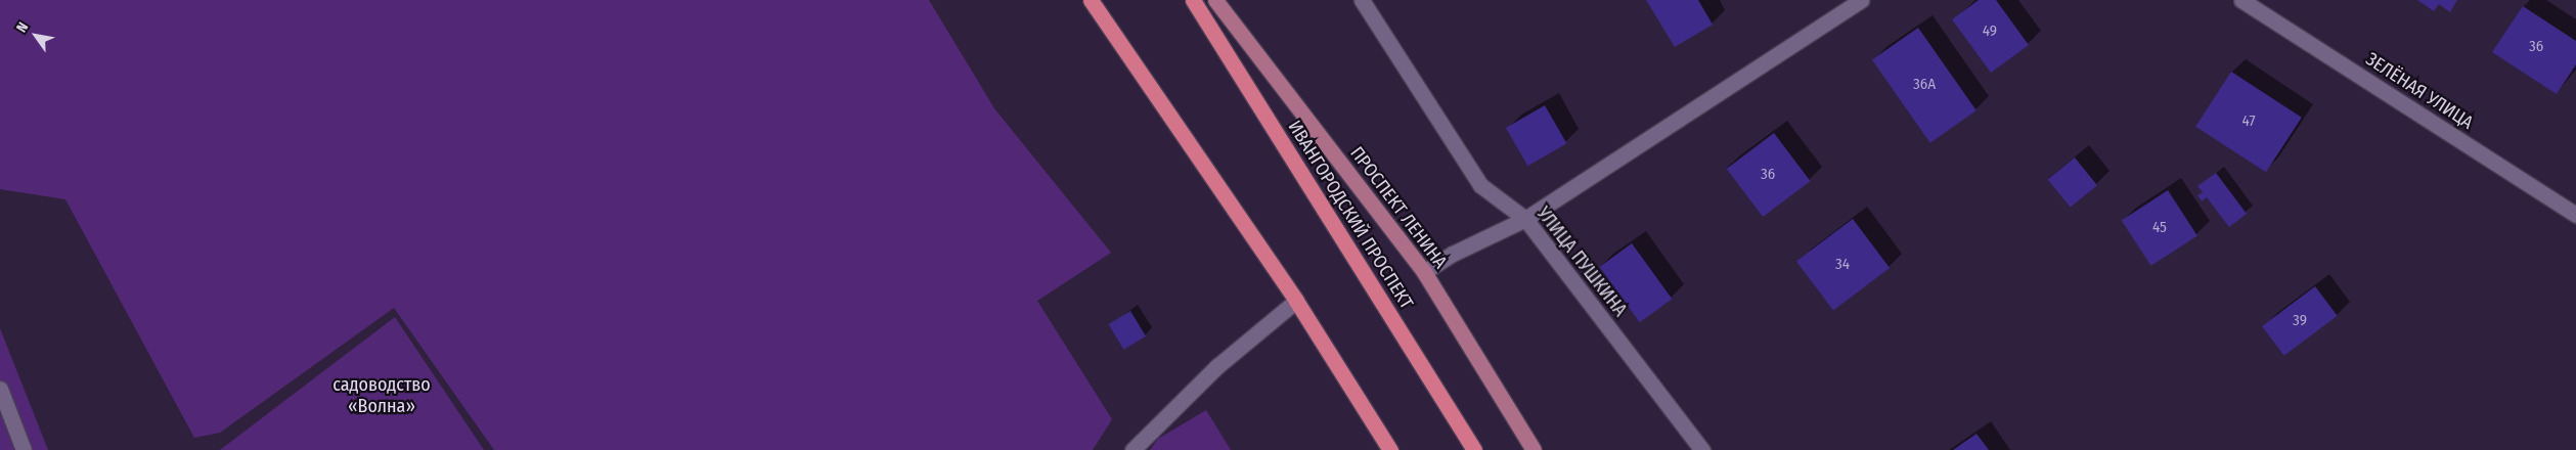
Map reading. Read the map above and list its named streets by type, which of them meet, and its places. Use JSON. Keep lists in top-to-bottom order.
{
  "streets": {
    "highway": ["ИВАНГОРОДСКИЙ ПРОСПЕКТ"],
    "main road": ["ПРОСПЕКТ ЛЕНИНА"],
    "street": ["ЗЕЛЁНАЯ УЛИЦА", "УЛИЦА ПУШКИНА"]
  },
  "parks": ["садоводство «Волна»"],
  "house_numbers": [
    "49",
    "36",
    "36А",
    "47",
    "36",
    "45",
    "34",
    "39"
  ],
  "north": "top left"
}
